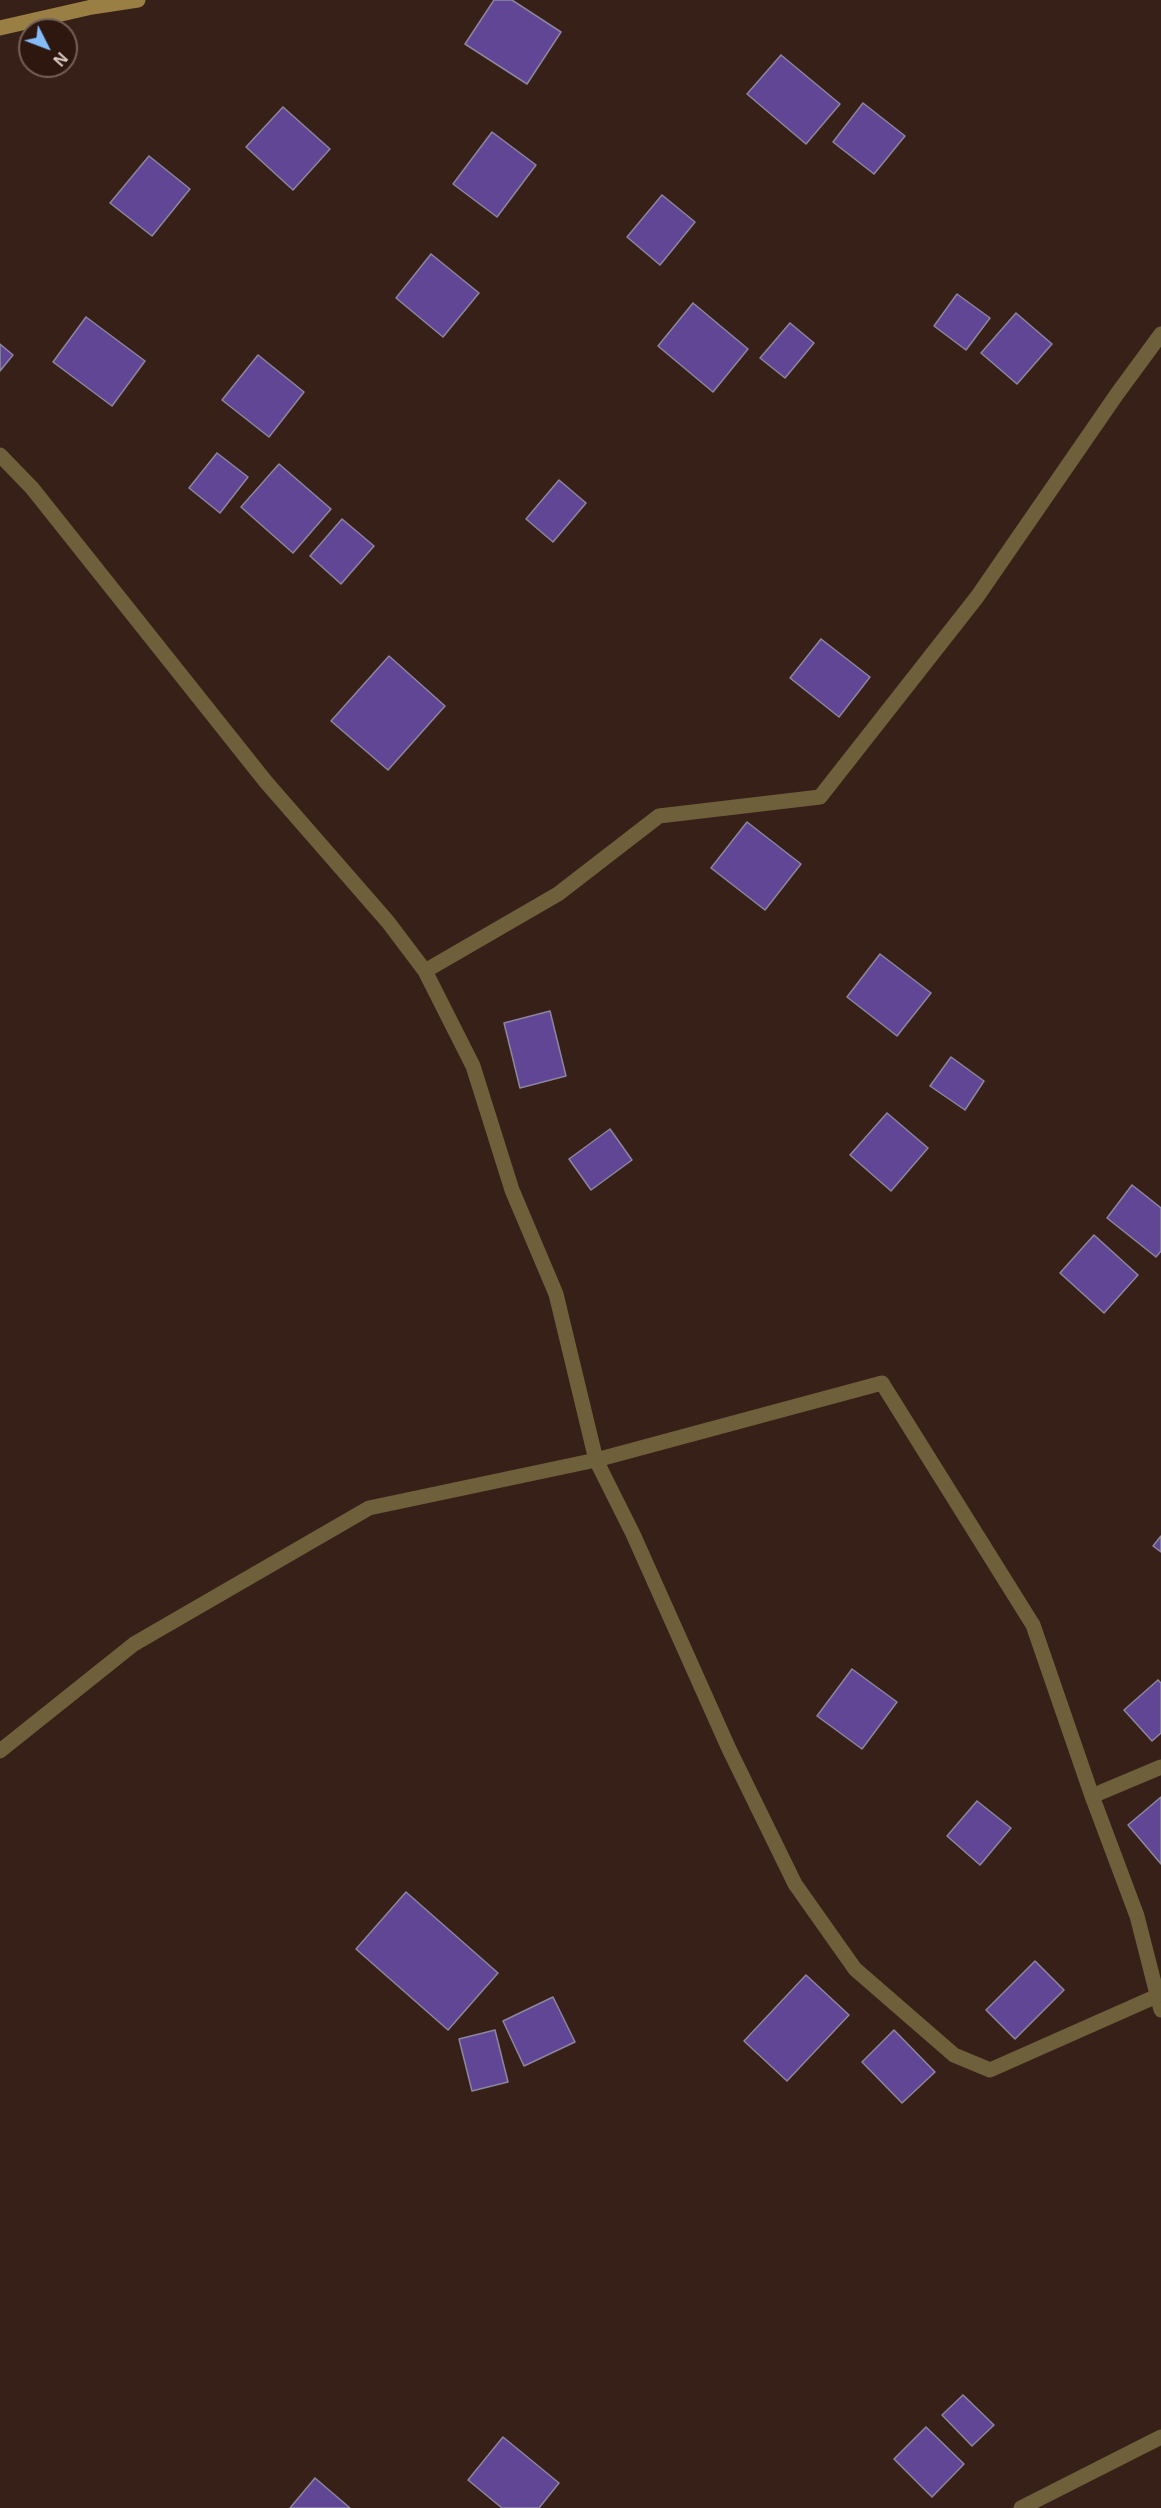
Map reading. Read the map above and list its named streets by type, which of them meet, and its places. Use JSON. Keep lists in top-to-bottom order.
{
  "north": "bottom right"
}
